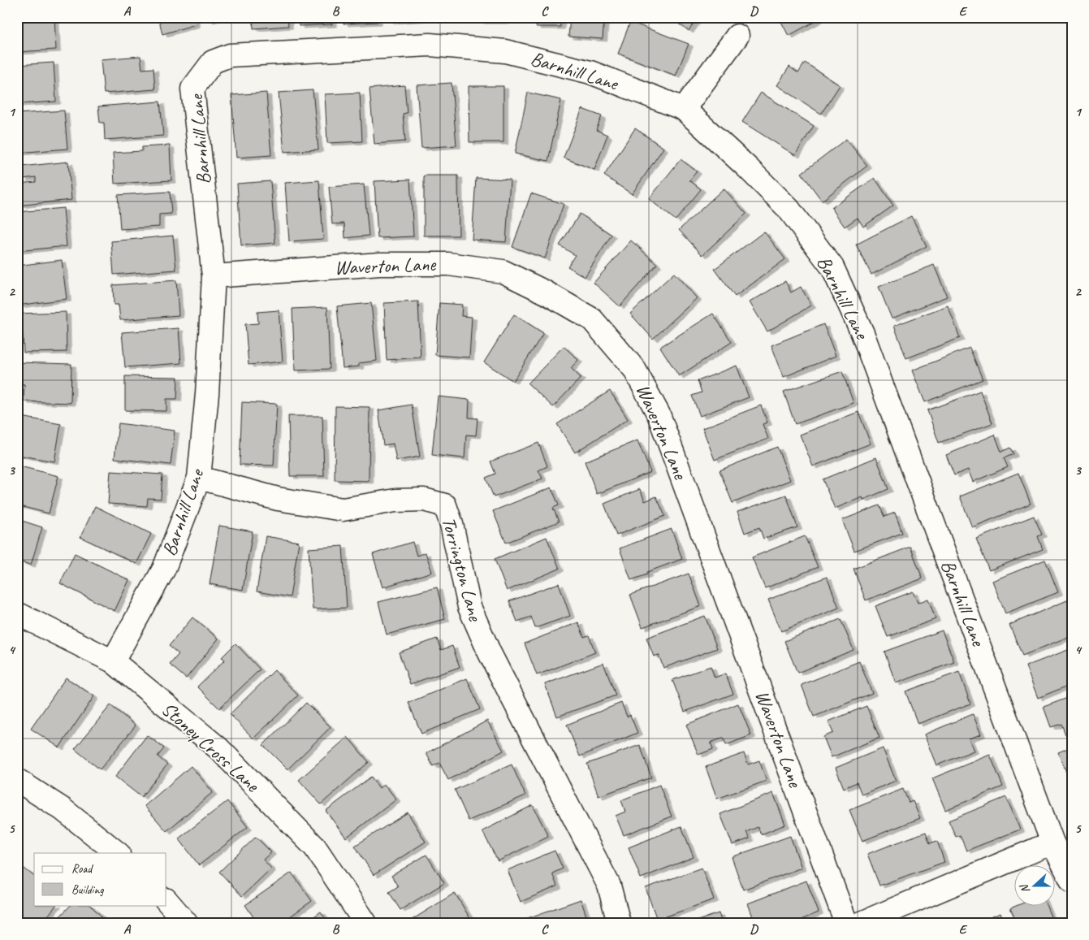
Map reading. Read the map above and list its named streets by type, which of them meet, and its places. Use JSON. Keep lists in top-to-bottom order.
{
  "streets": {
    "street": [
      "Barnhill Lane",
      "Waverton Lane",
      "Torrington Lane",
      "Stoney Cross Lane"
    ]
  },
  "crossings": [
    ["Barnhill Lane", "Waverton Lane"],
    ["Barnhill Lane", "Torrington Lane"],
    ["Barnhill Lane", "Stoney Cross Lane"]
  ],
  "legend": ["Road", "Building"],
  "north": "left",
  "grid": {
    "columns": [
      "A",
      "B",
      "C",
      "D",
      "E"
    ],
    "rows": [
      "1",
      "2",
      "3",
      "4",
      "5"
    ]
  }
}
